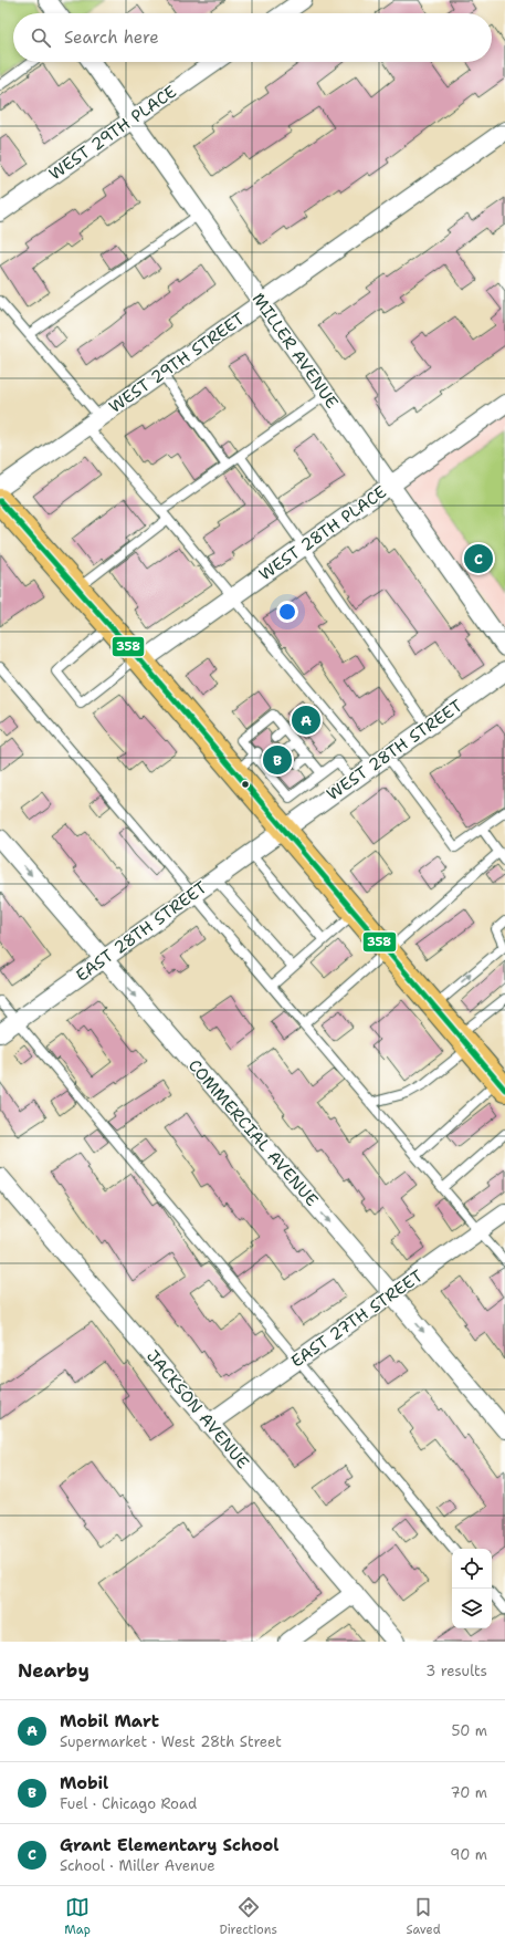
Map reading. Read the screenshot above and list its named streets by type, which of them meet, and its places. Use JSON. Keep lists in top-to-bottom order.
{
  "streets": {
    "street": [
      "WEST 29TH PLACE",
      "MILLER AVENUE",
      "WEST 29TH STREET",
      "WEST 28TH PLACE",
      "WEST 28TH STREET",
      "EAST 28TH STREET",
      "COMMERCIAL AVENUE",
      "EAST 27TH STREET",
      "JACKSON AVENUE"
    ]
  },
  "crossings": [
    ["WEST 29TH PLACE", "MILLER AVENUE"],
    ["MILLER AVENUE", "WEST 29TH STREET"],
    ["MILLER AVENUE", "WEST 28TH PLACE"],
    ["WEST 28TH STREET", "EAST 28TH STREET"],
    ["EAST 28TH STREET", "COMMERCIAL AVENUE"],
    ["COMMERCIAL AVENUE", "EAST 27TH STREET"],
    ["EAST 27TH STREET", "JACKSON AVENUE"]
  ],
  "one_way": ["COMMERCIAL AVENUE"],
  "lines": ["transit line 358"],
  "page": {
    "search": "Search here",
    "pins": ["C", "A", "B"],
    "heading": ["Nearby", "3 results"],
    "list": [
      {
        "mark": "A",
        "name": "Mobil Mart",
        "note": "Supermarket · West 28th Street",
        "value": "50 m"
      },
      {
        "mark": "B",
        "name": "Mobil",
        "note": "Fuel · Chicago Road",
        "value": "70 m"
      },
      {
        "mark": "C",
        "name": "Grant Elementary School",
        "note": "School · Miller Avenue",
        "value": "90 m"
      }
    ],
    "nav": ["Map", "Directions", "Saved"]
  }
}
